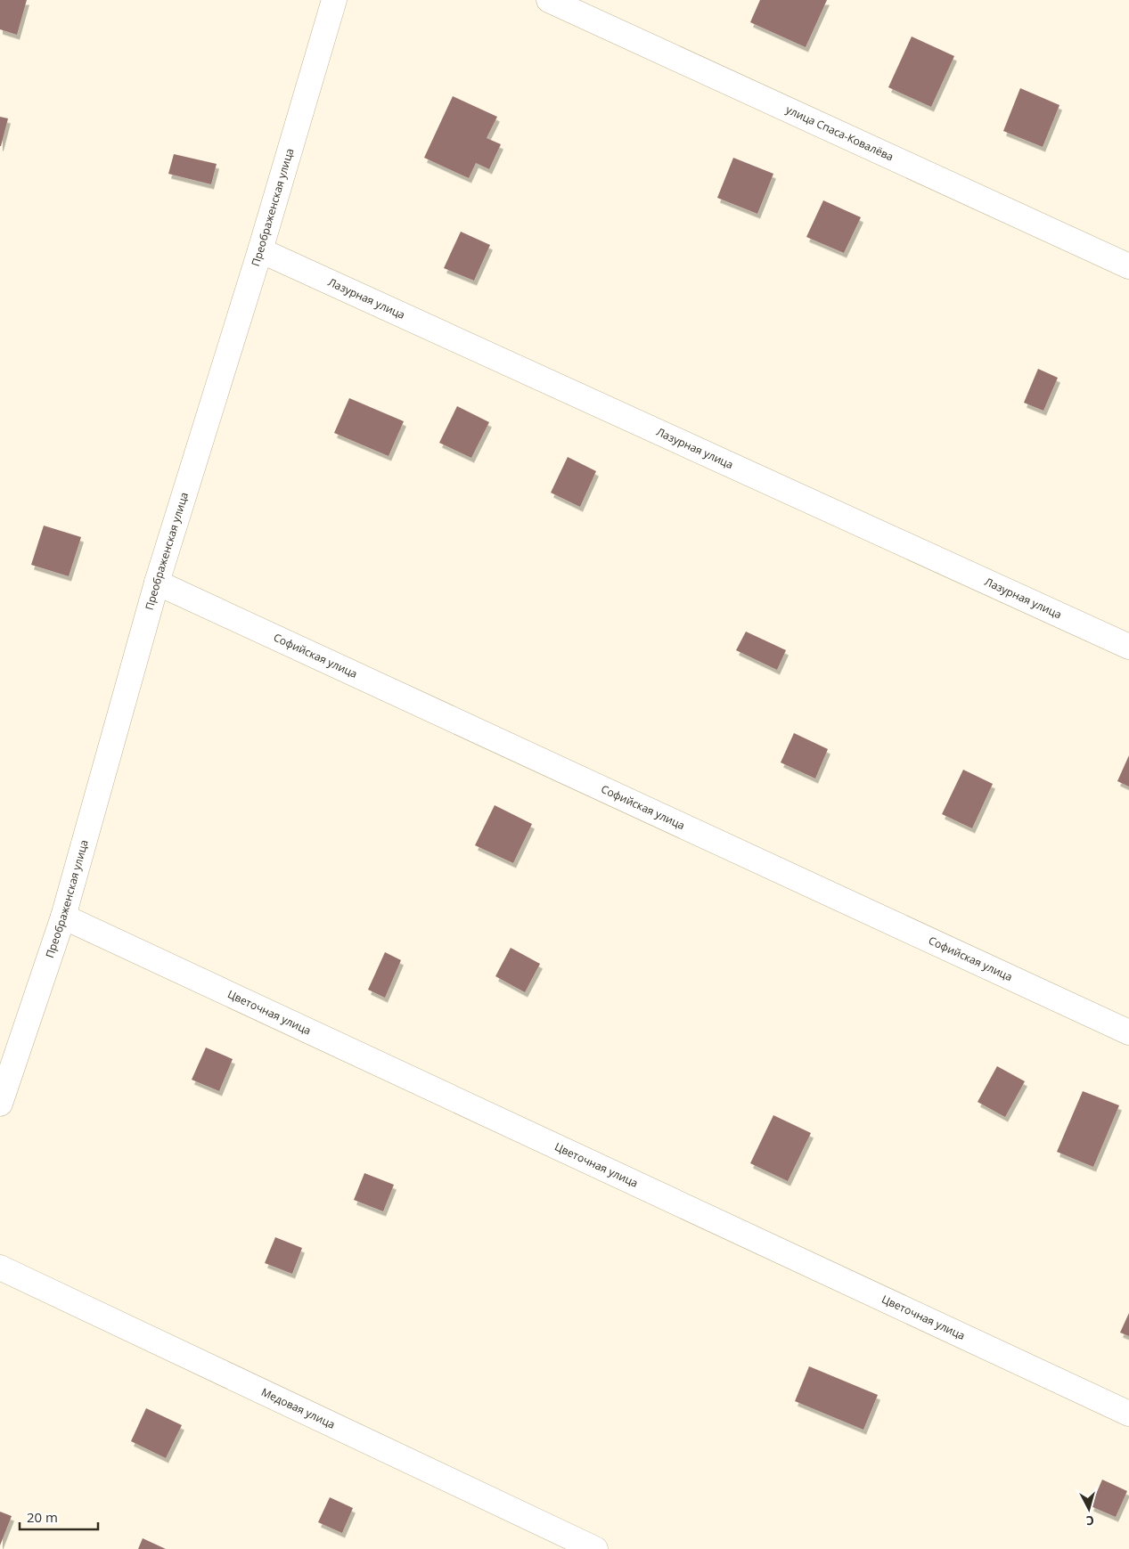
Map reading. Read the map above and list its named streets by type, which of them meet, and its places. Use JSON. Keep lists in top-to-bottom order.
{
  "streets": {
    "street": [
      "улица Спаса-Ковалёва",
      "Преображенская улица",
      "Лазурная улица",
      "Софийская улица",
      "Цветочная улица",
      "Медовая улица"
    ]
  },
  "crossings": [
    ["Преображенская улица", "Лазурная улица"],
    ["Преображенская улица", "Софийская улица"],
    ["Преображенская улица", "Цветочная улица"]
  ],
  "scale_bar": "20 m",
  "north": "bottom"
}
